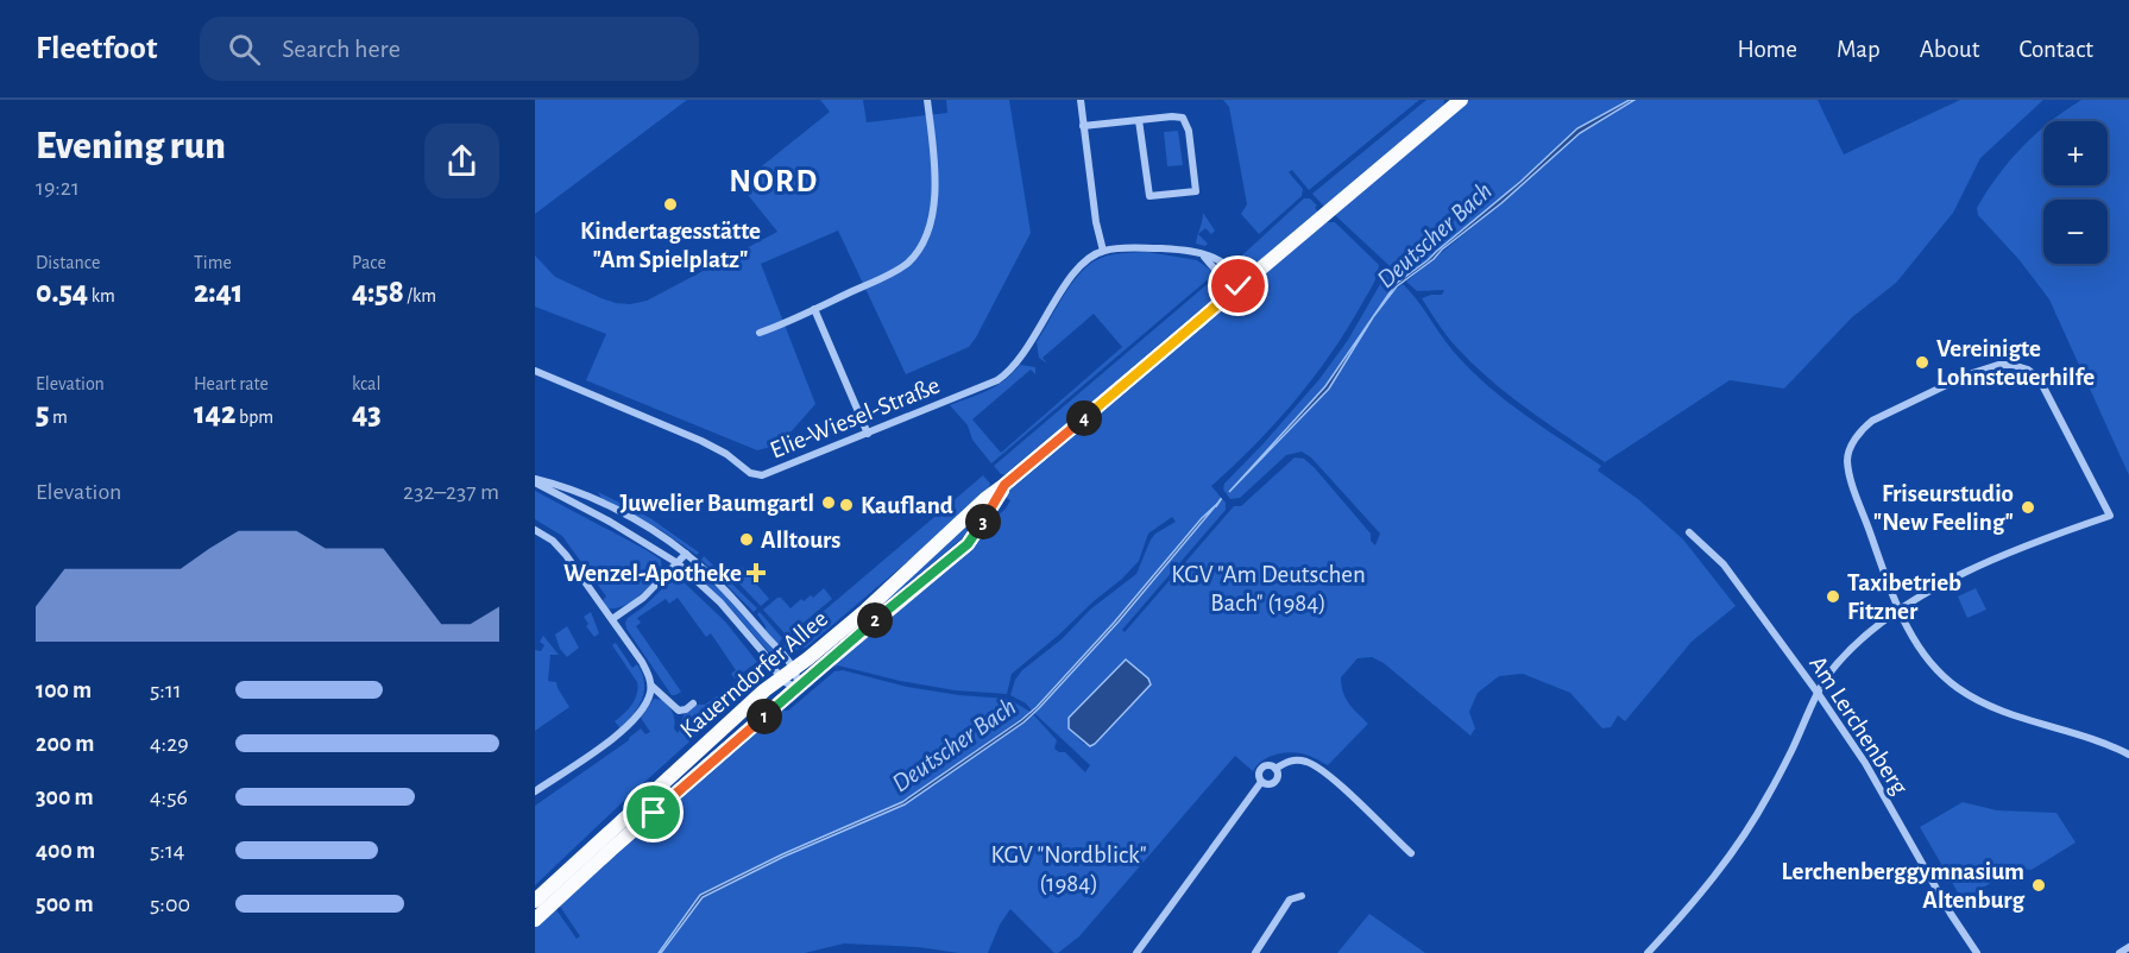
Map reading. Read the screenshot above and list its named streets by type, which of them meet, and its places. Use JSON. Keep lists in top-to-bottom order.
{
  "streets": {
    "main road": ["Kauerndorfer Allee"],
    "street": ["Elie-Wiesel-Straße", "Am Lerchenberg"]
  },
  "districts": ["NORD"],
  "water": ["Deutscher Bach"],
  "parks": ["KGV \"Am Deutschen Bach\" (1984)", "KGV \"Nordblick\" (1984)"],
  "places": {
    "other": [
      "Kindertagesstätte \"Am Spielplatz\"",
      "Vereinigte Lohnsteuerhilfe",
      "Juwelier Baumgartl",
      "Kaufland",
      "Friseurstudio \"New Feeling\"",
      "Alltours",
      "Taxibetrieb Fitzner",
      "Lerchenberggymnasium Altenburg"
    ],
    "health": ["Wenzel-Apotheke"]
  },
  "page": {
    "header": "Fleetfoot",
    "search": "Search here",
    "nav": [
      "Home",
      "Map",
      "About",
      "Contact"
    ],
    "heading": ["Evening run", "19:21"],
    "map_buttons": ["+", "−"],
    "stats": [
      ["Distance", "0.54 km"],
      ["Time", "2:41"],
      ["Pace", "4:58 /km"],
      ["Elevation", "5 m"],
      ["Heart rate", "142 bpm"],
      ["kcal", "43"]
    ],
    "pins": [
      "4",
      "3",
      "2",
      "1"
    ],
    "chart": ["Elevation", "232–237 m"],
    "list": [
      {
        "name": "100 m",
        "note": "5:11"
      },
      {
        "name": "200 m",
        "note": "4:29"
      },
      {
        "name": "300 m",
        "note": "4:56"
      },
      {
        "name": "400 m",
        "note": "5:14"
      },
      {
        "name": "500 m",
        "note": "5:00"
      }
    ]
  }
}
